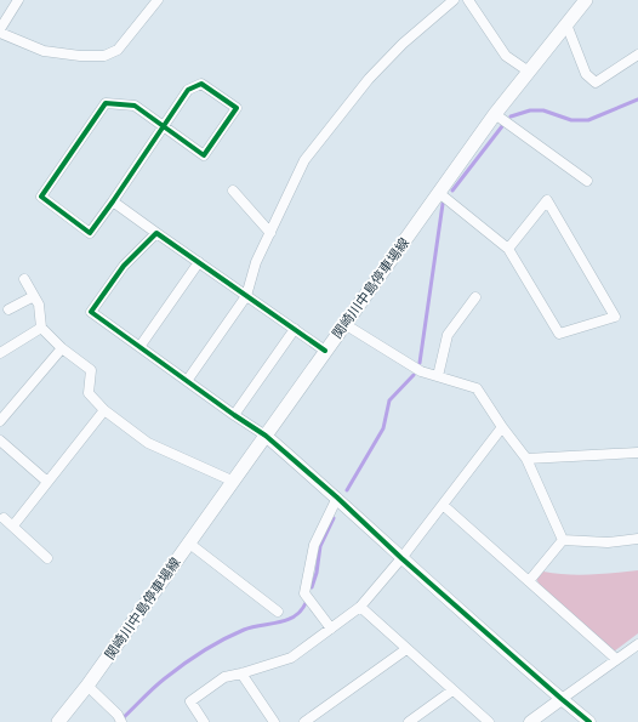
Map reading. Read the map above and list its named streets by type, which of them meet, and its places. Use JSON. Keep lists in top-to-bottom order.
{
  "streets": {
    "main road": ["関崎川中島停車場線"]
  }
}
